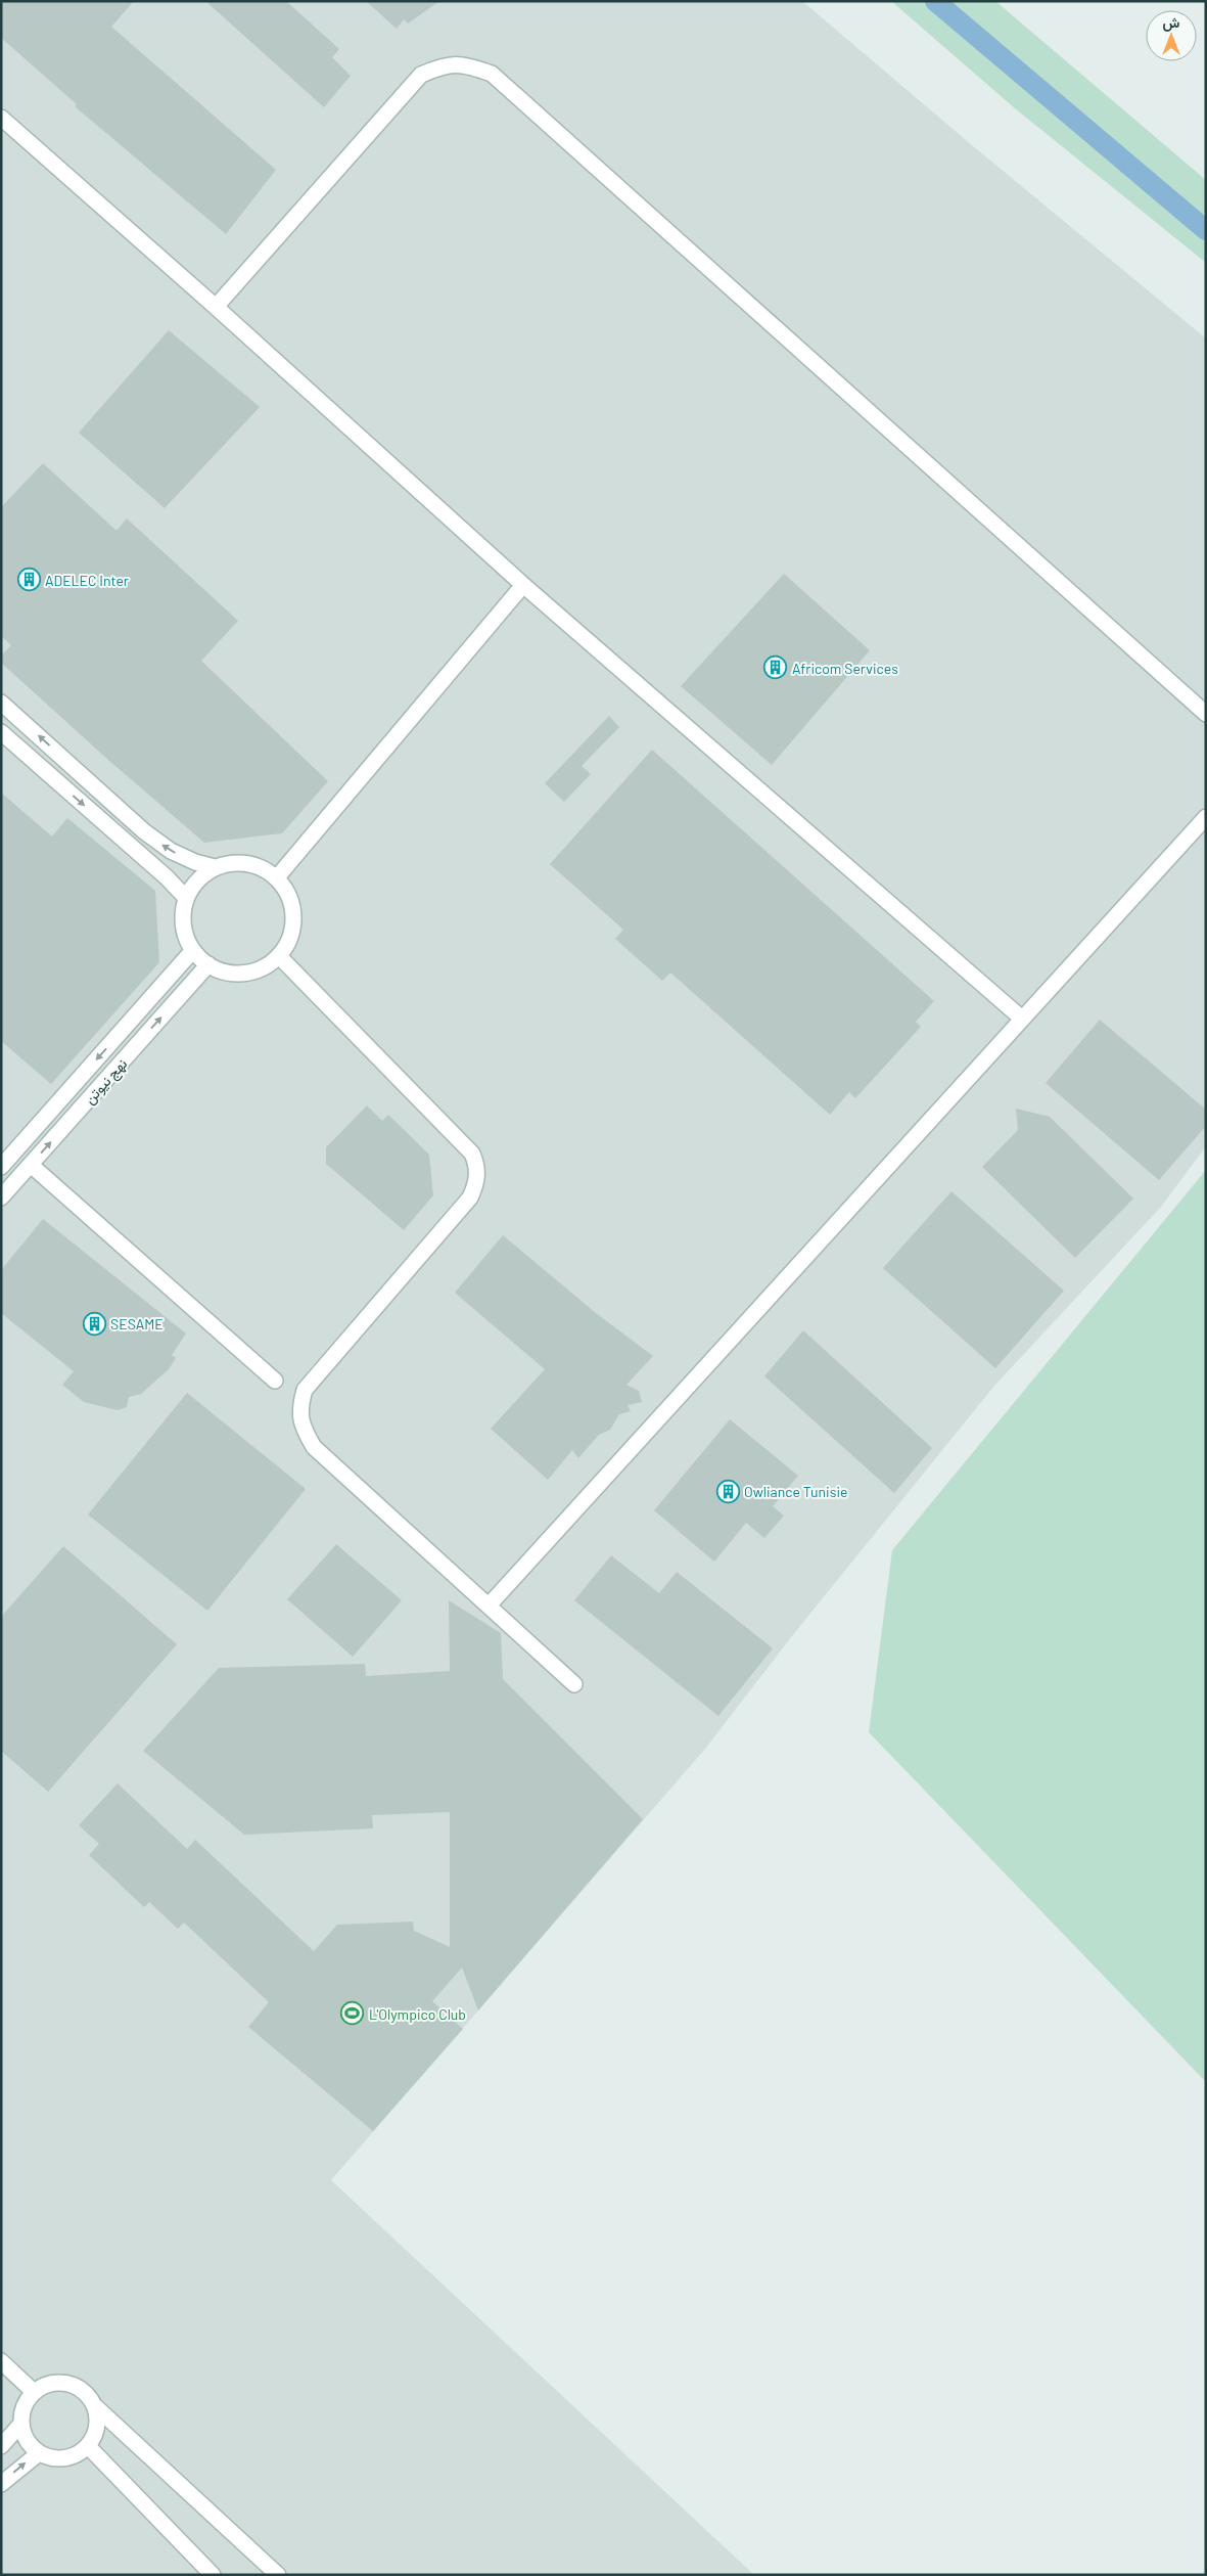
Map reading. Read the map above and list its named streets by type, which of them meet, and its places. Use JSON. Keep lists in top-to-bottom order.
{
  "streets": {
    "street": ["نهج نيوتن"]
  },
  "places": {
    "building": [
      "ADELEC Inter",
      "Africom Services",
      "SESAME",
      "Owliance Tunisie"
    ],
    "sports": ["L'Olympico Club"]
  },
  "north": "top"
}
